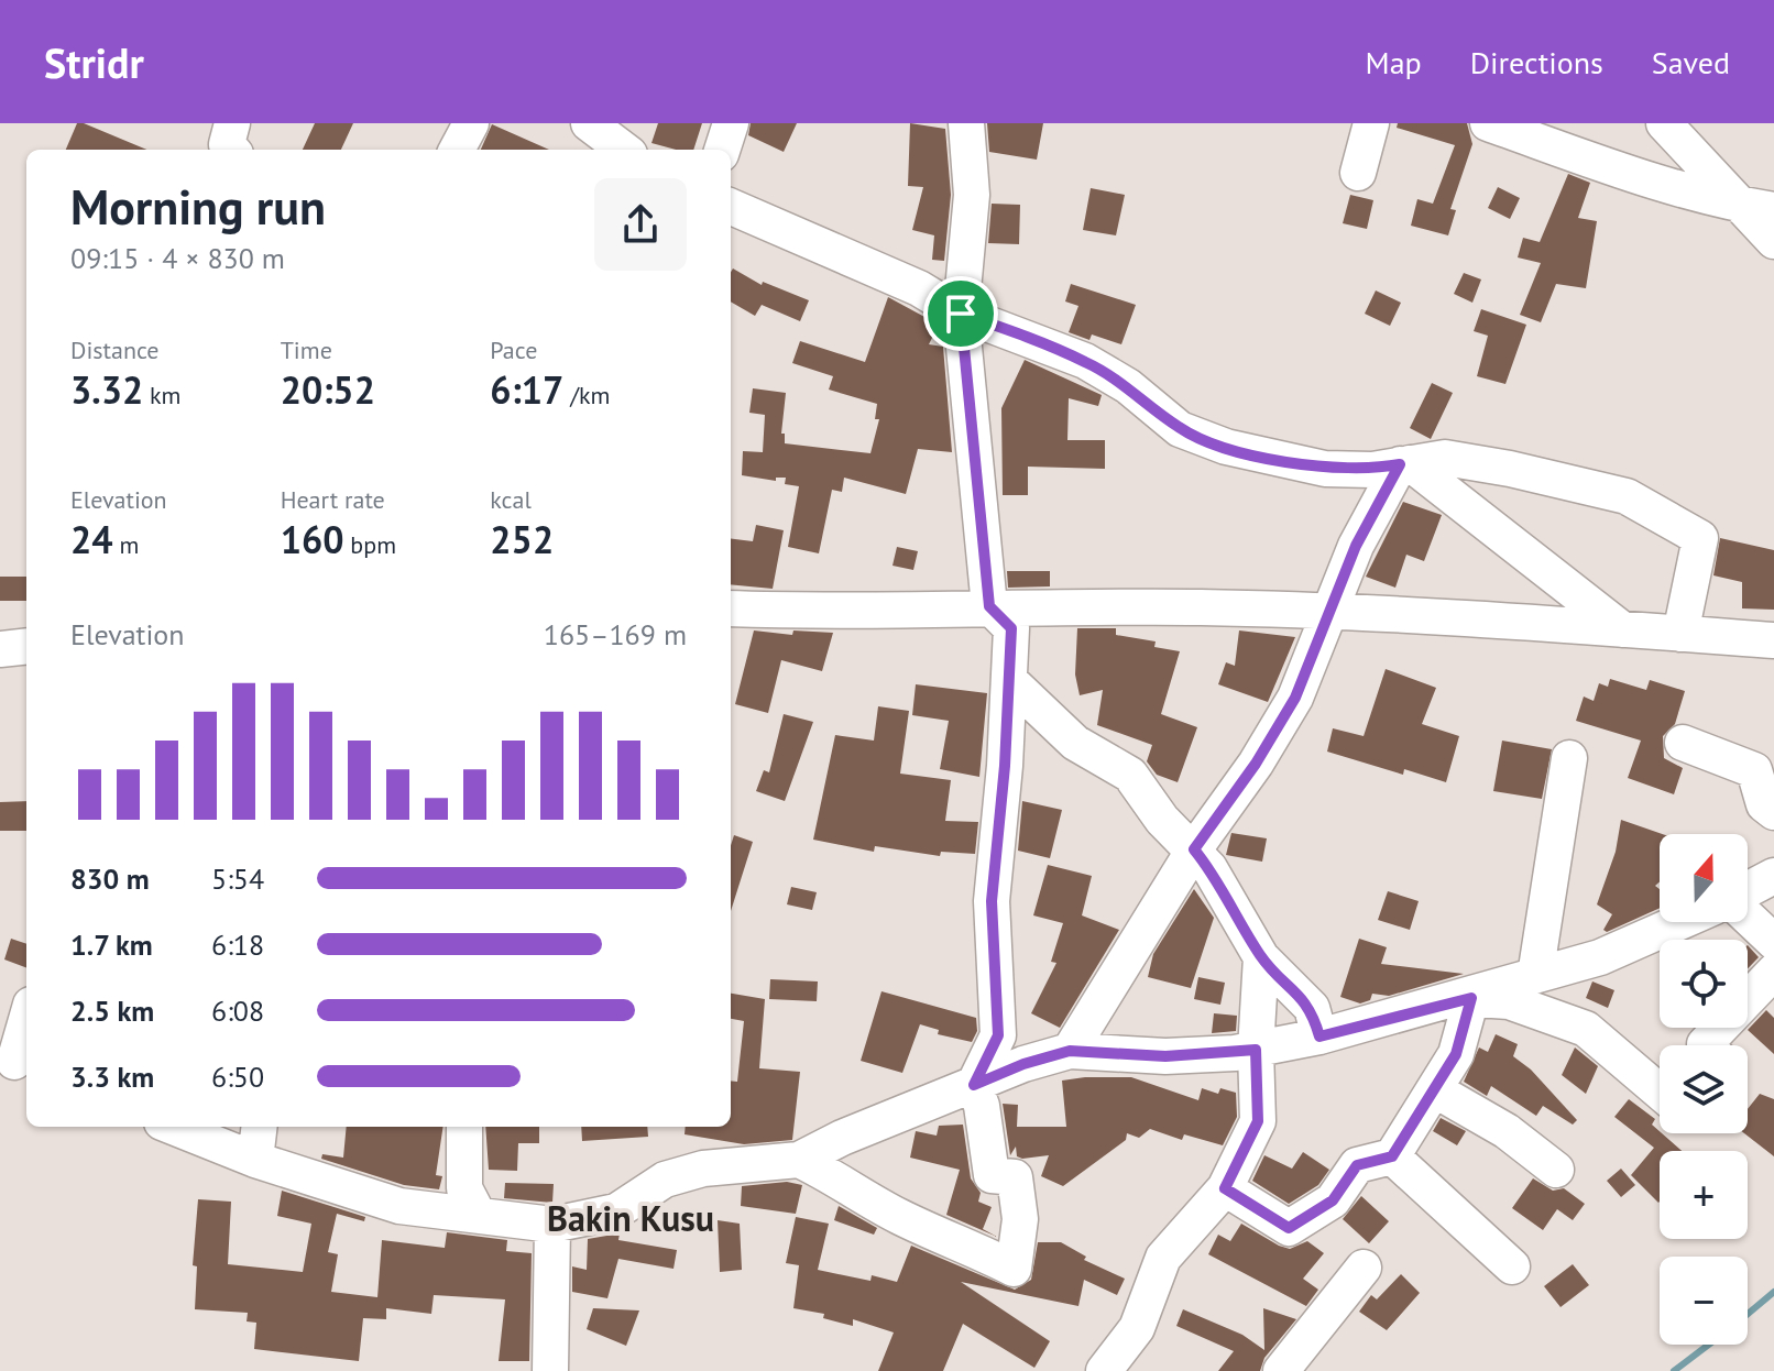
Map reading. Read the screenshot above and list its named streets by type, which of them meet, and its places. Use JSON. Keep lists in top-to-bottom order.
{
  "districts": ["Bakin Kusu"],
  "north": "top",
  "page": {
    "header": "Stridr",
    "nav": ["Map", "Directions", "Saved"],
    "heading": ["Morning run", "09:15 · 4 × 830 m"],
    "stats": [
      ["Distance", "3.32 km"],
      ["Time", "20:52"],
      ["Pace", "6:17 /km"],
      ["Elevation", "24 m"],
      ["Heart rate", "160 bpm"],
      ["kcal", "252"]
    ],
    "chart": ["Elevation", "165–169 m"],
    "map_buttons": ["+", "−"],
    "list": [
      {
        "name": "830 m",
        "note": "5:54"
      },
      {
        "name": "1.7 km",
        "note": "6:18"
      },
      {
        "name": "2.5 km",
        "note": "6:08"
      },
      {
        "name": "3.3 km",
        "note": "6:50"
      }
    ]
  }
}
